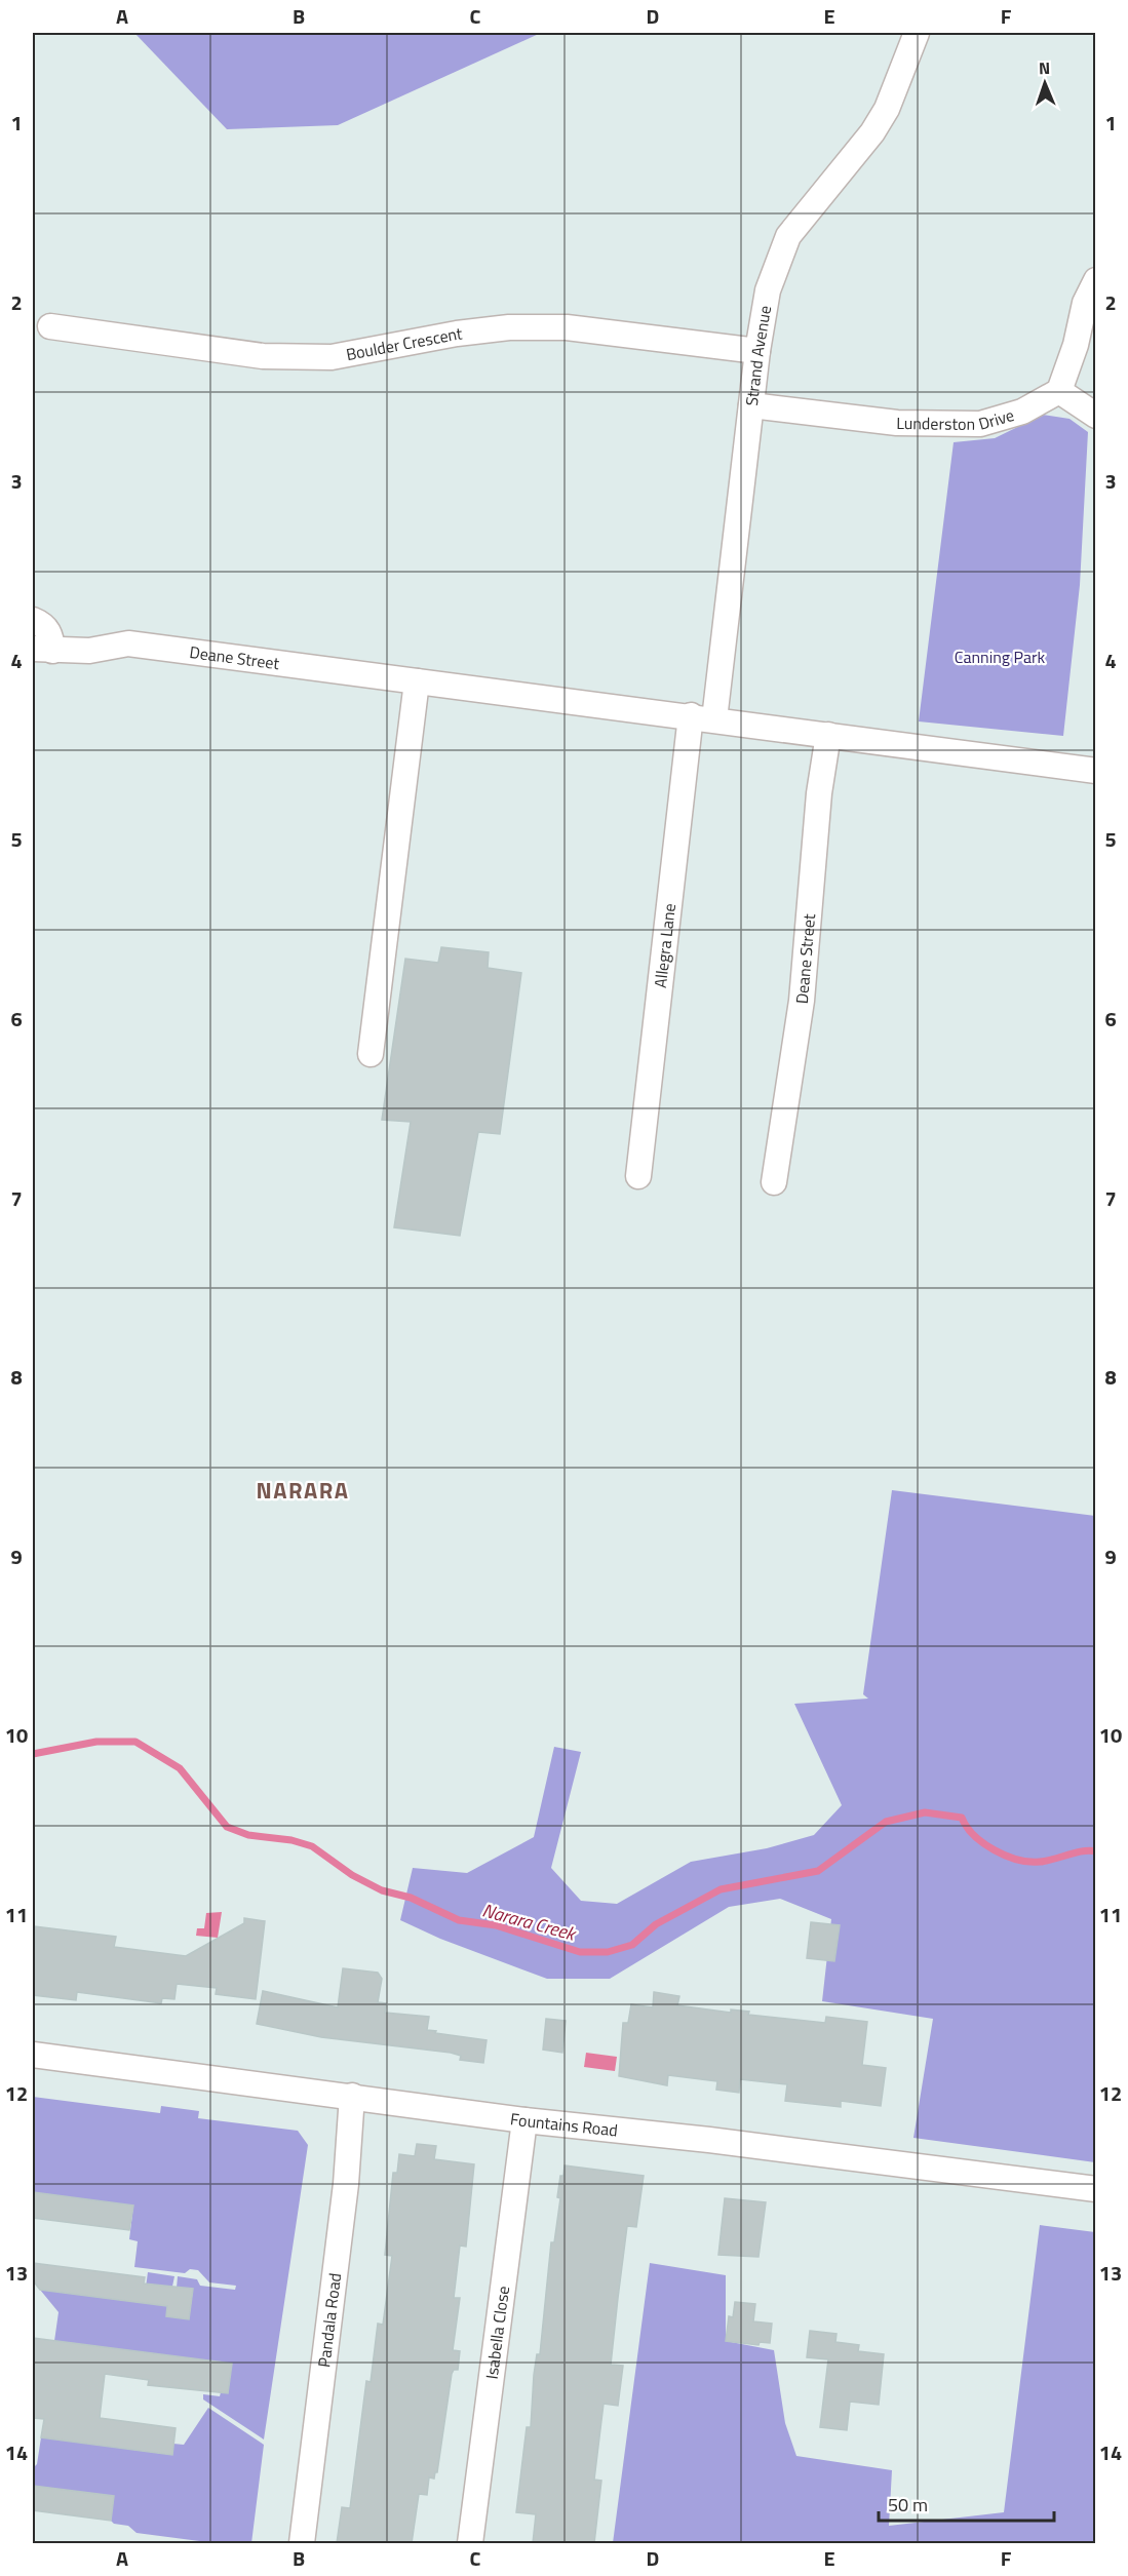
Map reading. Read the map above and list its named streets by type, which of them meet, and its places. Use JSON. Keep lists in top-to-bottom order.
{
  "streets": {
    "street": [
      "Boulder Crescent",
      "Strand Avenue",
      "Lunderston Drive",
      "Deane Street",
      "Allegra Lane",
      "Fountains Road",
      "Pandala Road",
      "Isabella Close"
    ]
  },
  "crossings": [
    ["Boulder Crescent", "Strand Avenue"],
    ["Strand Avenue", "Lunderston Drive"],
    ["Strand Avenue", "Deane Street"],
    ["Strand Avenue", "Allegra Lane"],
    ["Deane Street", "Allegra Lane"],
    ["Fountains Road", "Pandala Road"],
    ["Fountains Road", "Isabella Close"]
  ],
  "districts": ["NARARA"],
  "water": ["Narara Creek"],
  "parks": ["Canning Park"],
  "scale_bar": "50 m",
  "north": "top",
  "grid": {
    "columns": [
      "A",
      "B",
      "C",
      "D",
      "E",
      "F"
    ],
    "rows": [
      "1",
      "2",
      "3",
      "4",
      "5",
      "6",
      "7",
      "8",
      "9",
      "10",
      "11",
      "12",
      "13",
      "14"
    ]
  }
}
